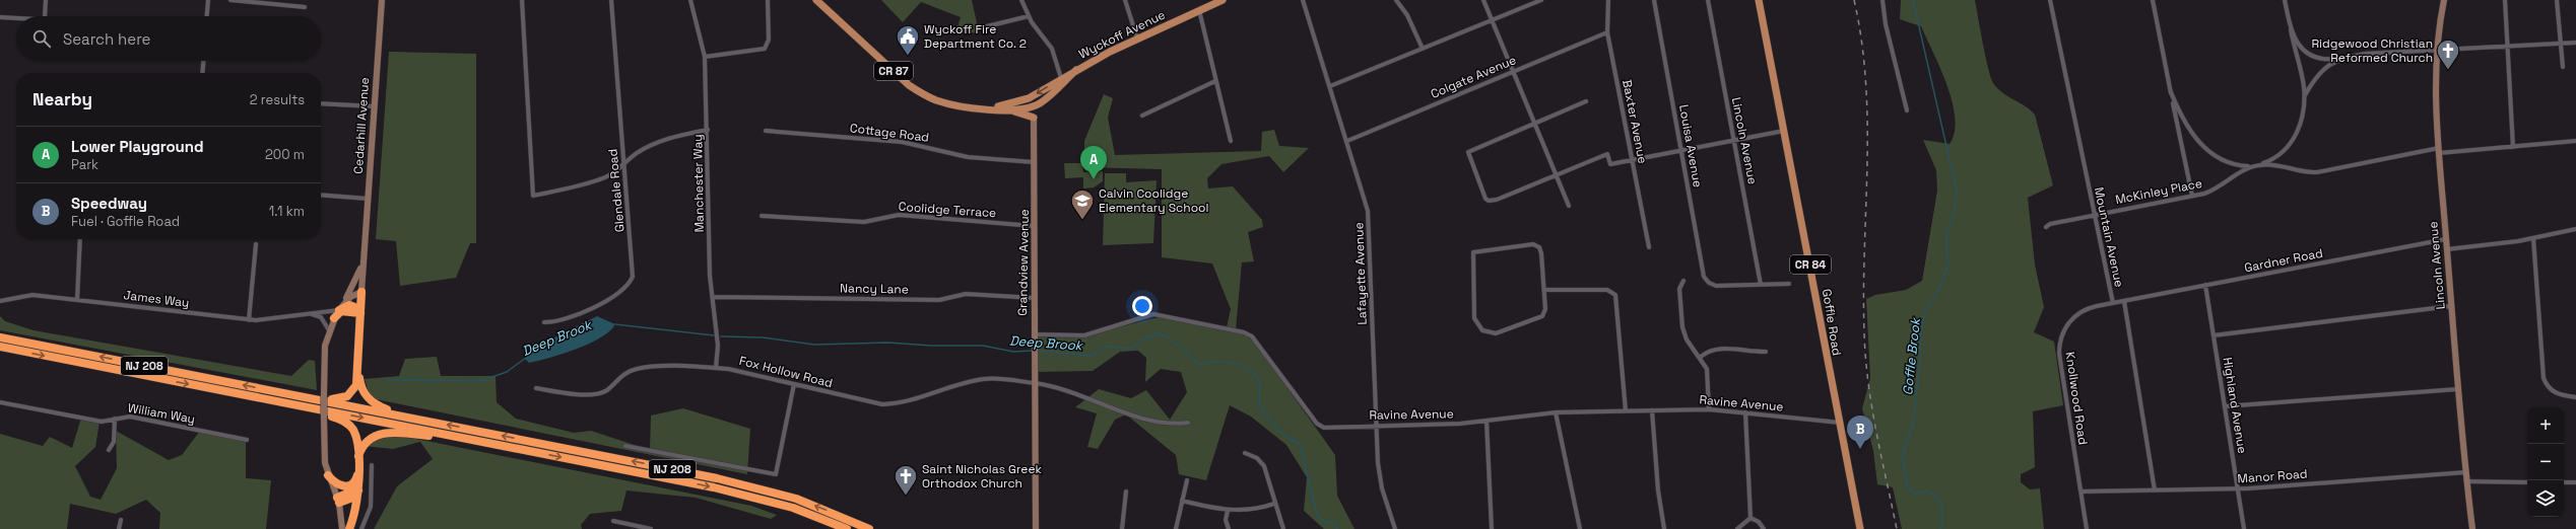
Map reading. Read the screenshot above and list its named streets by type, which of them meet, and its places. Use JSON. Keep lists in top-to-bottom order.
{
  "streets": {
    "highway": ["NJ 208"],
    "main road": [
      "Wyckoff Avenue",
      "CR 87",
      "Cedarhill Avenue",
      "Lincoln Avenue",
      "Grandview Avenue",
      "CR 84",
      "Goffle Road"
    ],
    "street": [
      "Colgate Avenue",
      "Baxter Avenue",
      "Cottage Road",
      "Louisa Avenue",
      "Manchester Way",
      "Glendale Road",
      "McKinley Place",
      "Coolidge Terrace",
      "Mountain Avenue",
      "Gardner Road",
      "Lafayette Avenue",
      "Nancy Lane",
      "James Way",
      "Fox Hollow Road",
      "Knollwood Road",
      "Ravine Avenue",
      "Highland Avenue",
      "William Way",
      "Manor Road"
    ]
  },
  "crossings": [
    ["Colgate Avenue", "Baxter Avenue"],
    ["Colgate Avenue", "Lafayette Avenue"],
    ["Cedarhill Avenue", "James Way"],
    ["Cottage Road", "Grandview Avenue"],
    ["Lincoln Avenue", "Louisa Avenue"],
    ["Lincoln Avenue", "McKinley Place"],
    ["Lincoln Avenue", "Gardner Road"],
    ["Lincoln Avenue", "Manor Road"],
    ["Manchester Way", "Nancy Lane"],
    ["Manchester Way", "Fox Hollow Road"],
    ["McKinley Place", "Mountain Avenue"],
    ["Coolidge Terrace", "Grandview Avenue"],
    ["Mountain Avenue", "Gardner Road"],
    ["Mountain Avenue", "Knollwood Road"],
    ["Mountain Avenue", "Manor Road"],
    ["Gardner Road", "Highland Avenue"],
    ["Grandview Avenue", "Nancy Lane"],
    ["Grandview Avenue", "Fox Hollow Road"],
    ["Grandview Avenue", "Ravine Avenue"],
    ["Lafayette Avenue", "Ravine Avenue"],
    ["Goffle Road", "Ravine Avenue"],
    ["Knollwood Road", "Manor Road"],
    ["Highland Avenue", "Manor Road"]
  ],
  "water": ["Deep Brook", "Goffle Brook"],
  "places": {
    "public building": ["Wyckoff Fire Department Co. 2"],
    "church": ["Ridgewood Christian Reformed Church", "Saint Nicholas Greek Orthodox Church"],
    "school or university": ["Calvin Coolidge Elementary School"]
  },
  "page": {
    "search": "Search here",
    "heading": ["Nearby", "2 results"],
    "list": [
      {
        "mark": "A",
        "name": "Lower Playground",
        "note": "Park",
        "value": "200 m"
      },
      {
        "mark": "B",
        "name": "Speedway",
        "note": "Fuel · Goffle Road",
        "value": "1.1 km"
      }
    ],
    "pins": ["A", "B"],
    "map_buttons": ["+", "−"]
  }
}
